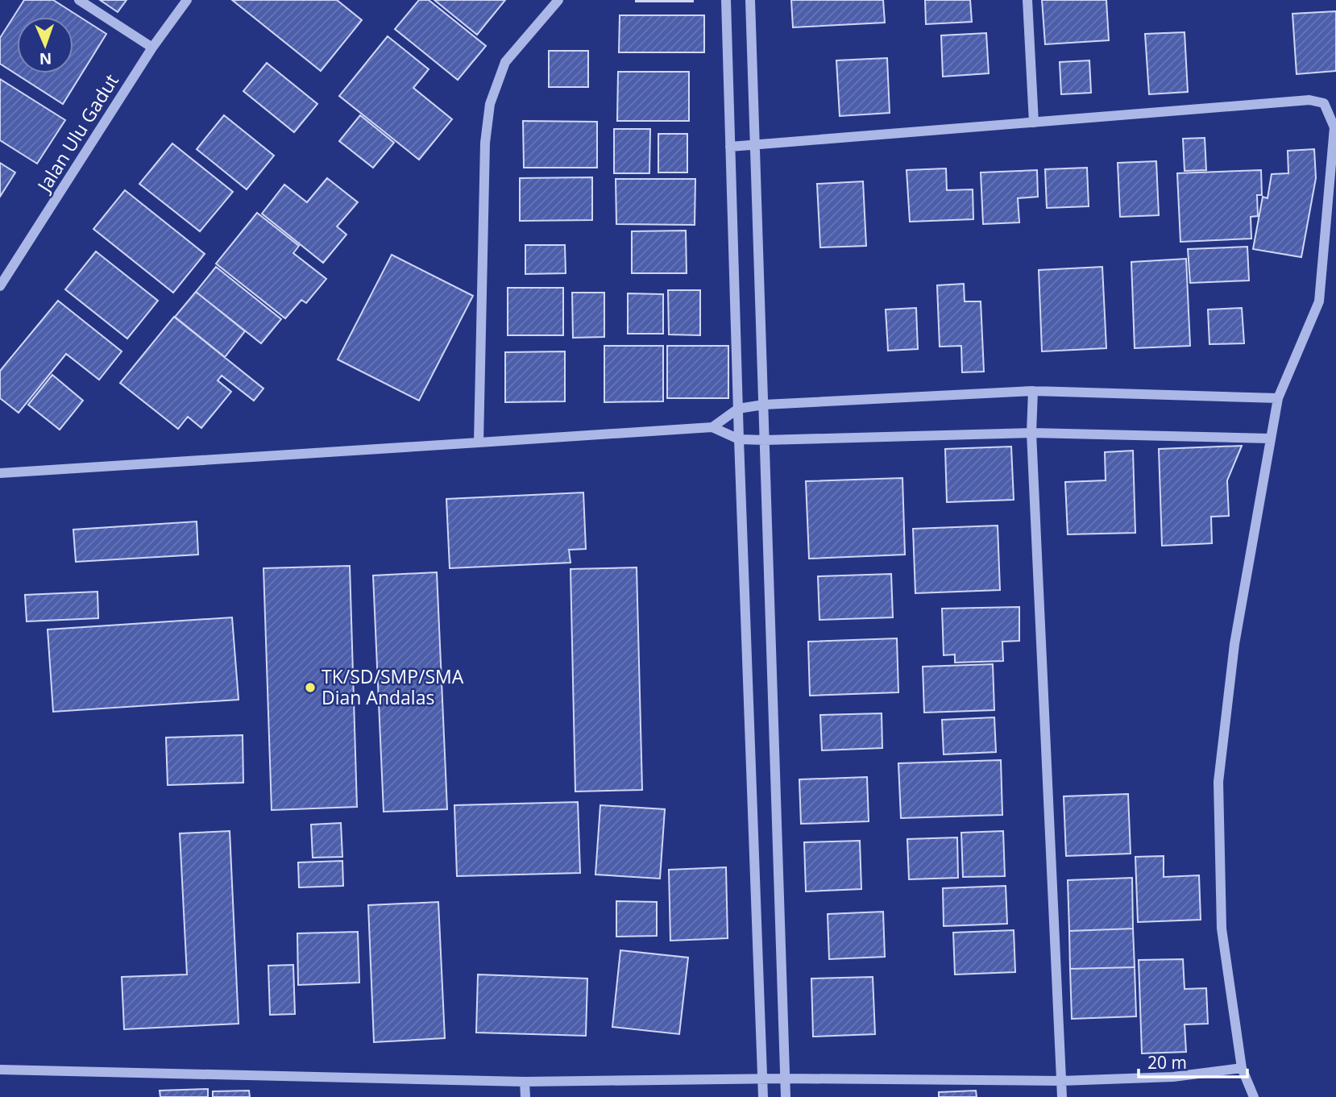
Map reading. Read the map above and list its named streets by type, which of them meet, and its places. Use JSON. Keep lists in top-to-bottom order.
{
  "streets": {
    "street": ["Jalan Ulu Gadut"]
  },
  "places": ["TK/SD/SMP/SMA Dian Andalas"],
  "scale_bar": "20 m",
  "north": "bottom"
}
